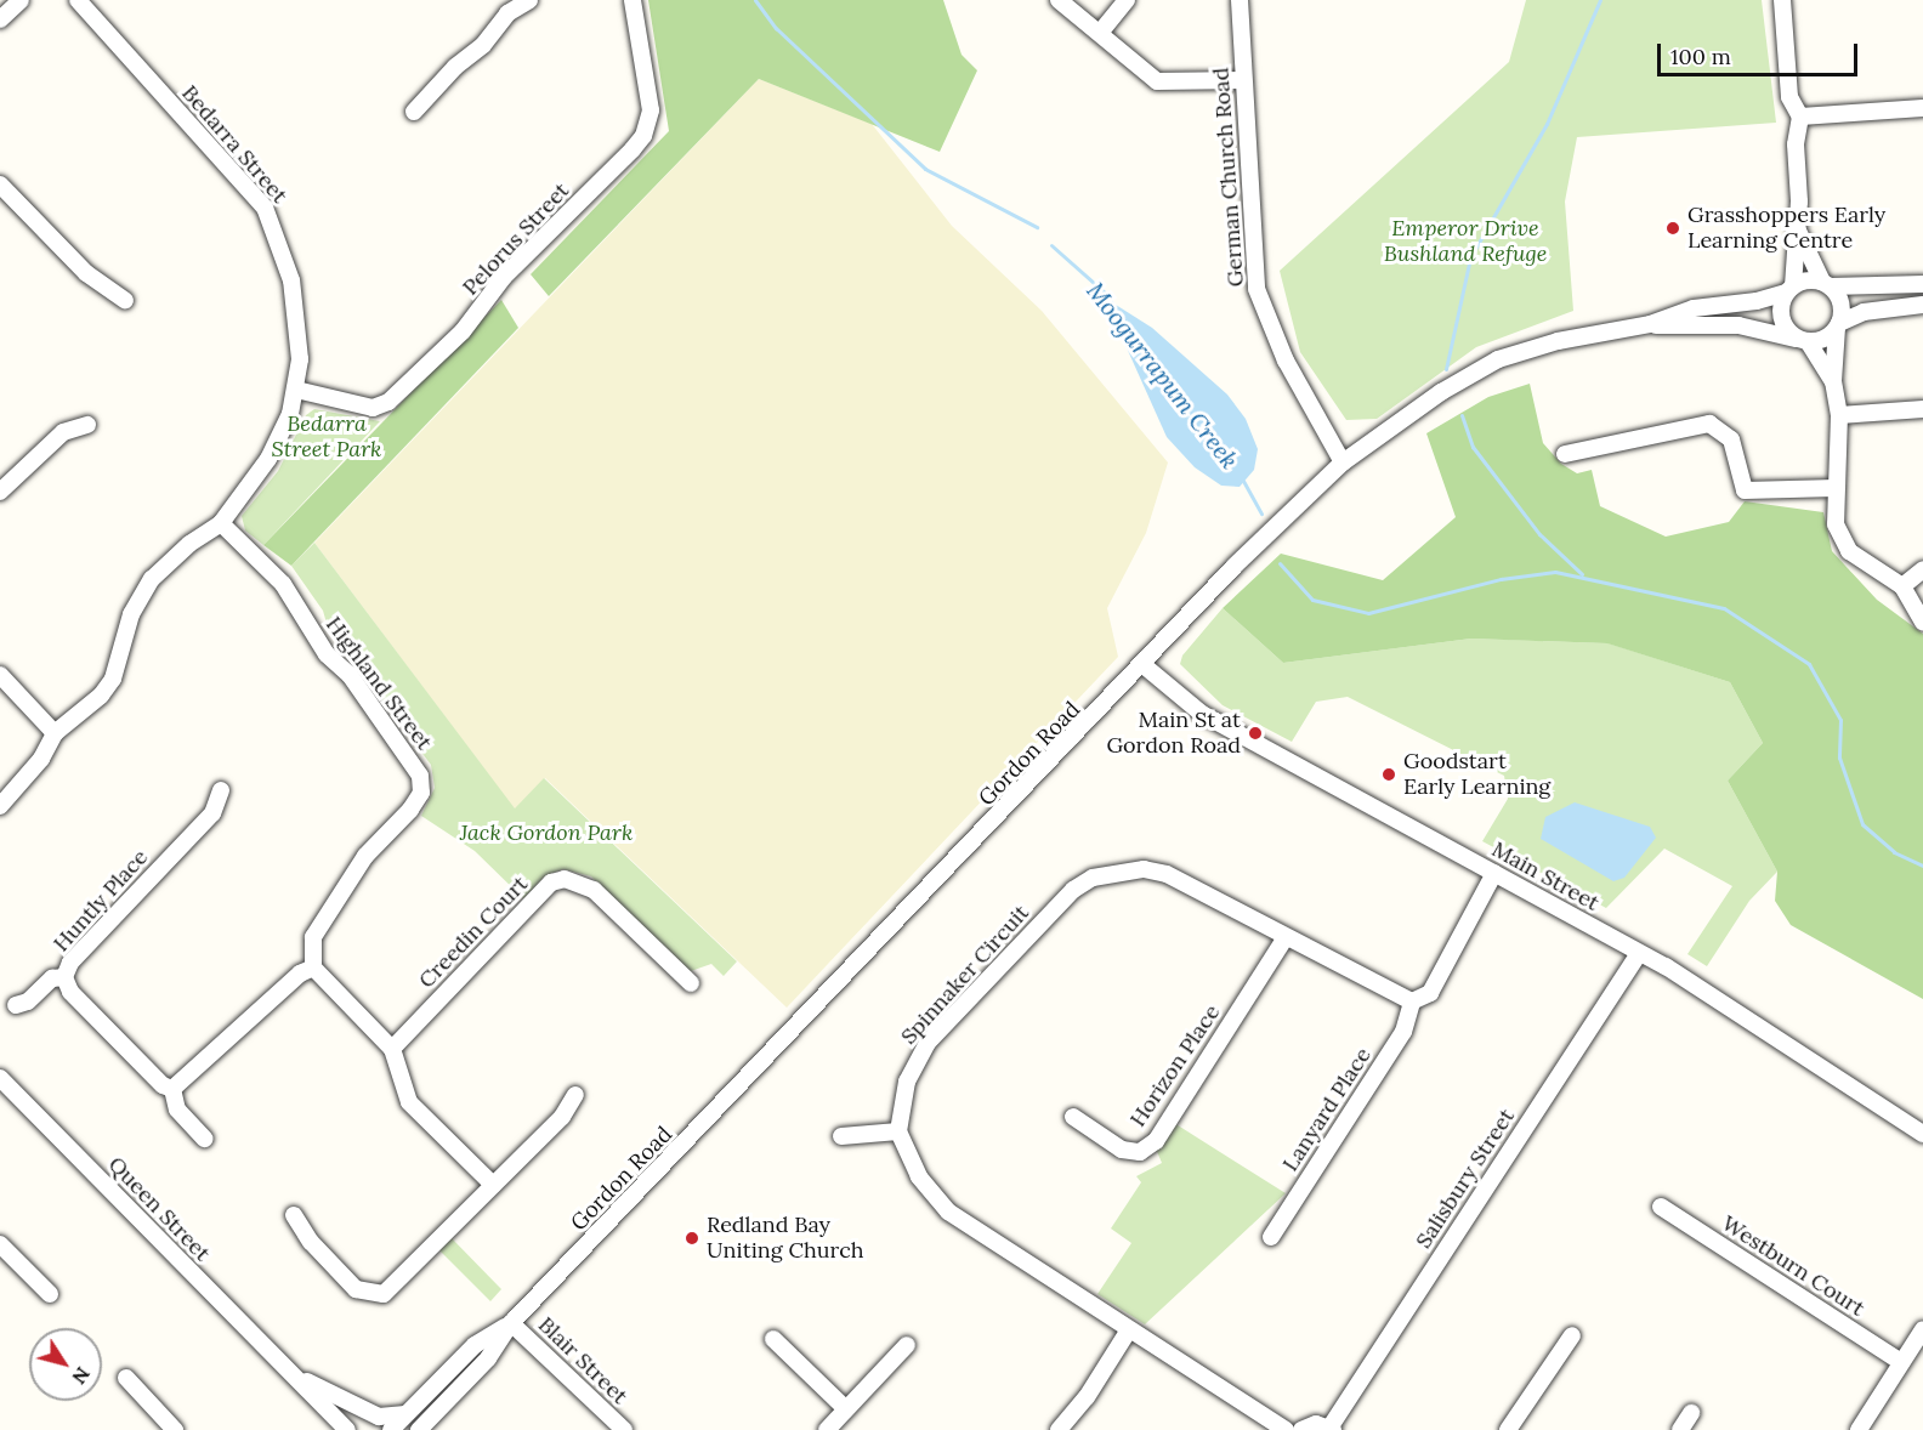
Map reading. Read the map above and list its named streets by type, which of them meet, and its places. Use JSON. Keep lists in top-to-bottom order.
{
  "streets": {
    "street": [
      "Bedarra Street",
      "German Church Road",
      "Pelorus Street",
      "Highland Street",
      "Gordon Road",
      "Main Street",
      "Huntly Place",
      "Creedin Court",
      "Spinnaker Circuit",
      "Horizon Place",
      "Lanyard Place",
      "Salisbury Street",
      "Queen Street",
      "Westburn Court",
      "Blair Street"
    ]
  },
  "crossings": [
    ["Bedarra Street", "Pelorus Street"],
    ["Bedarra Street", "Highland Street"],
    ["German Church Road", "Gordon Road"],
    ["Gordon Road", "Main Street"],
    ["Gordon Road", "Queen Street"],
    ["Gordon Road", "Blair Street"],
    ["Main Street", "Salisbury Street"],
    ["Spinnaker Circuit", "Horizon Place"],
    ["Spinnaker Circuit", "Lanyard Place"]
  ],
  "water": ["Moogurrapum Creek"],
  "parks": ["Emperor Drive Bushland Refuge", "Bedarra Street Park", "Jack Gordon Park"],
  "places": [
    "Grasshoppers Early Learning Centre",
    "Main St at Gordon Road",
    "Goodstart Early Learning",
    "Redland Bay Uniting Church"
  ],
  "scale_bar": "100 m",
  "north": "bottom right"
}
